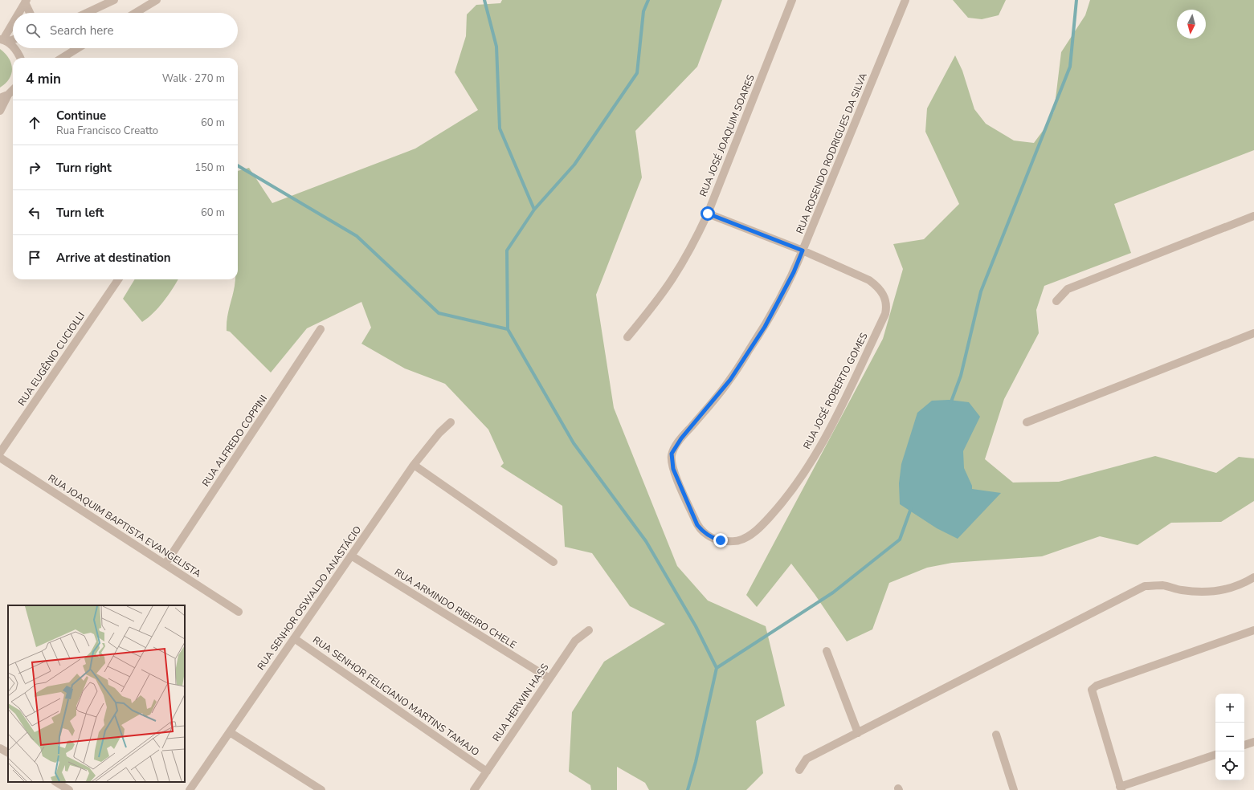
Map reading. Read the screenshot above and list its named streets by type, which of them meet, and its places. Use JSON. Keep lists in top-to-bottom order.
{
  "streets": {
    "street": [
      "RUA JOSÉ JOAQUIM SOARES",
      "RUA ROSENDO RODRIGUES DA SILVA",
      "RUA EUGÊNIO CUCIOLLI",
      "RUA JOSÉ ROBERTO GOMES",
      "RUA ALFREDO COPPINI",
      "RUA JOAQUIM BAPTISTA EVANGELISTA",
      "RUA SENHOR OSWALDO ANASTÁCIO",
      "RUA ARMINDO RIBEIRO CHELE",
      "RUA SENHOR FELICIANO MARTINS TAMAJO",
      "RUA HERWIN HASS"
    ]
  },
  "crossings": [
    ["RUA ROSENDO RODRIGUES DA SILVA", "RUA JOSÉ ROBERTO GOMES"],
    ["RUA ALFREDO COPPINI", "RUA JOAQUIM BAPTISTA EVANGELISTA"],
    ["RUA SENHOR OSWALDO ANASTÁCIO", "RUA ARMINDO RIBEIRO CHELE"],
    ["RUA SENHOR OSWALDO ANASTÁCIO", "RUA SENHOR FELICIANO MARTINS TAMAJO"],
    ["RUA ARMINDO RIBEIRO CHELE", "RUA HERWIN HASS"],
    ["RUA SENHOR FELICIANO MARTINS TAMAJO", "RUA HERWIN HASS"]
  ],
  "north": "bottom",
  "page": {
    "search": "Search here",
    "heading": ["4 min", "Walk · 270 m"],
    "list": [
      ["Continue", "Rua Francisco Creatto", "60 m"],
      ["Turn right", "150 m"],
      ["Turn left", "60 m"],
      "Arrive at destination"
    ],
    "map_buttons": ["+", "−"]
  }
}
